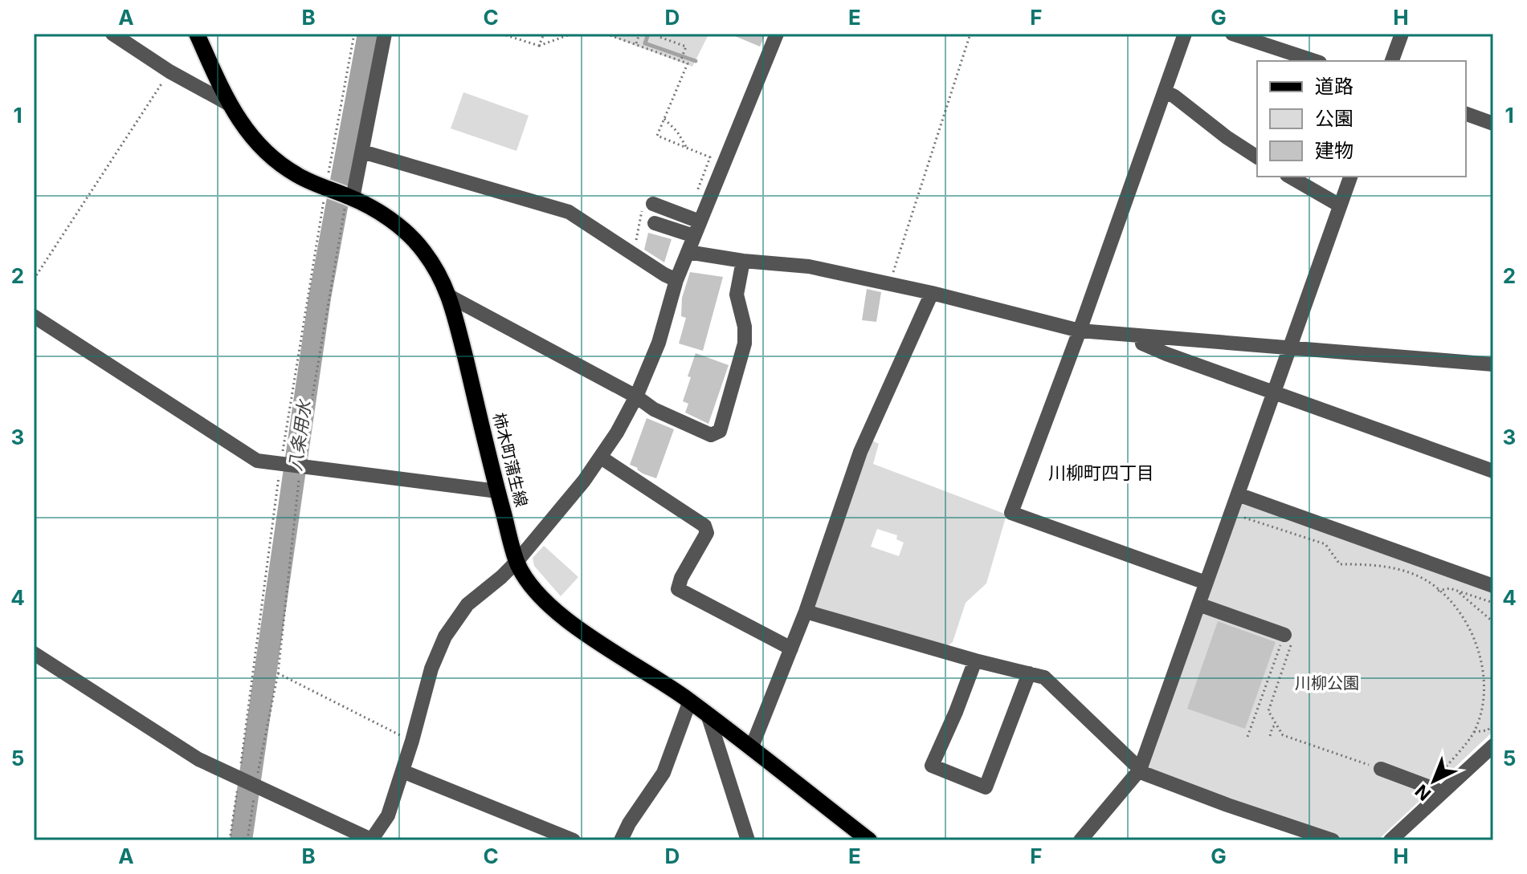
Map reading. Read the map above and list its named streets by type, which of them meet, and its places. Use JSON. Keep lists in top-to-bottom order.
{
  "streets": {
    "main road": ["柿木町蒲生線"]
  },
  "districts": ["川柳町四丁目"],
  "water": ["八条用水"],
  "parks": ["川柳公園"],
  "legend": ["道路", "公園", "建物"],
  "north": "bottom left",
  "grid": {
    "columns": [
      "A",
      "B",
      "C",
      "D",
      "E",
      "F",
      "G",
      "H"
    ],
    "rows": [
      "1",
      "2",
      "3",
      "4",
      "5"
    ]
  }
}
